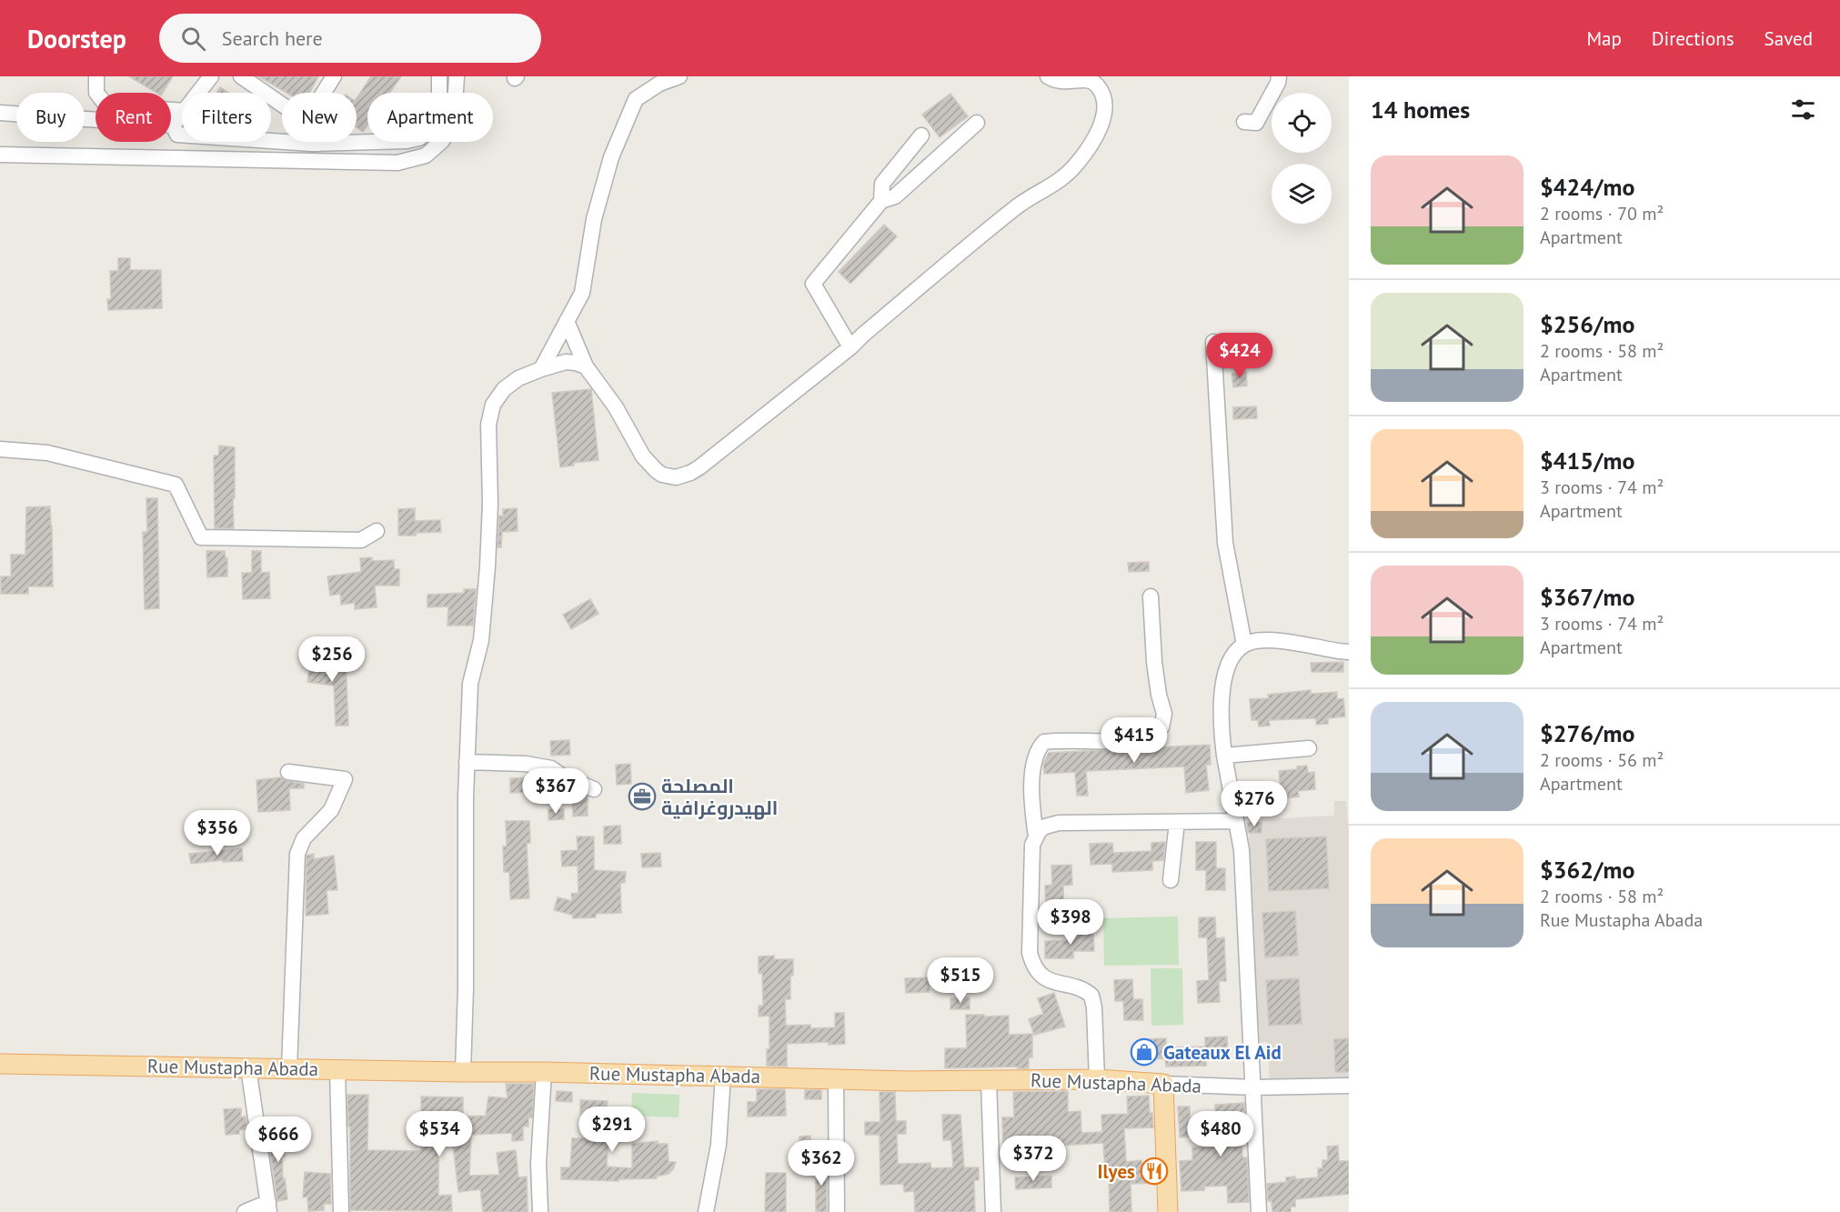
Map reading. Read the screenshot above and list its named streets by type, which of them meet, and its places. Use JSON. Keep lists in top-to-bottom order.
{
  "streets": {
    "main road": ["Rue Mustapha Abada"]
  },
  "places": {
    "office": ["المصلحة الهيدروغرافية"],
    "shop": ["Gateaux El Aid"],
    "restaurant": ["Ilyes"]
  },
  "page": {
    "header": "Doorstep",
    "search": "Search here",
    "nav": ["Map", "Directions", "Saved"],
    "heading": "14 homes",
    "chip": [
      "Buy",
      "Rent",
      "Filters",
      "New",
      "Apartment"
    ],
    "list": [
      {
        "name": "$424/mo",
        "note": "2 rooms · 70 m² · Apartment"
      },
      {
        "name": "$256/mo",
        "note": "2 rooms · 58 m² · Apartment"
      },
      {
        "name": "$415/mo",
        "note": "3 rooms · 74 m² · Apartment"
      },
      {
        "name": "$367/mo",
        "note": "3 rooms · 74 m² · Apartment"
      },
      {
        "name": "$276/mo",
        "note": "2 rooms · 56 m² · Apartment"
      },
      {
        "name": "$362/mo",
        "note": "2 rooms · 58 m² · Rue Mustapha Abada"
      }
    ],
    "price": [
      "$424",
      "$256",
      "$415",
      "$367",
      "$276",
      "$356",
      "$398",
      "$515",
      "$291",
      "$534",
      "$480",
      "$666",
      "$372",
      "$362"
    ]
  }
}
